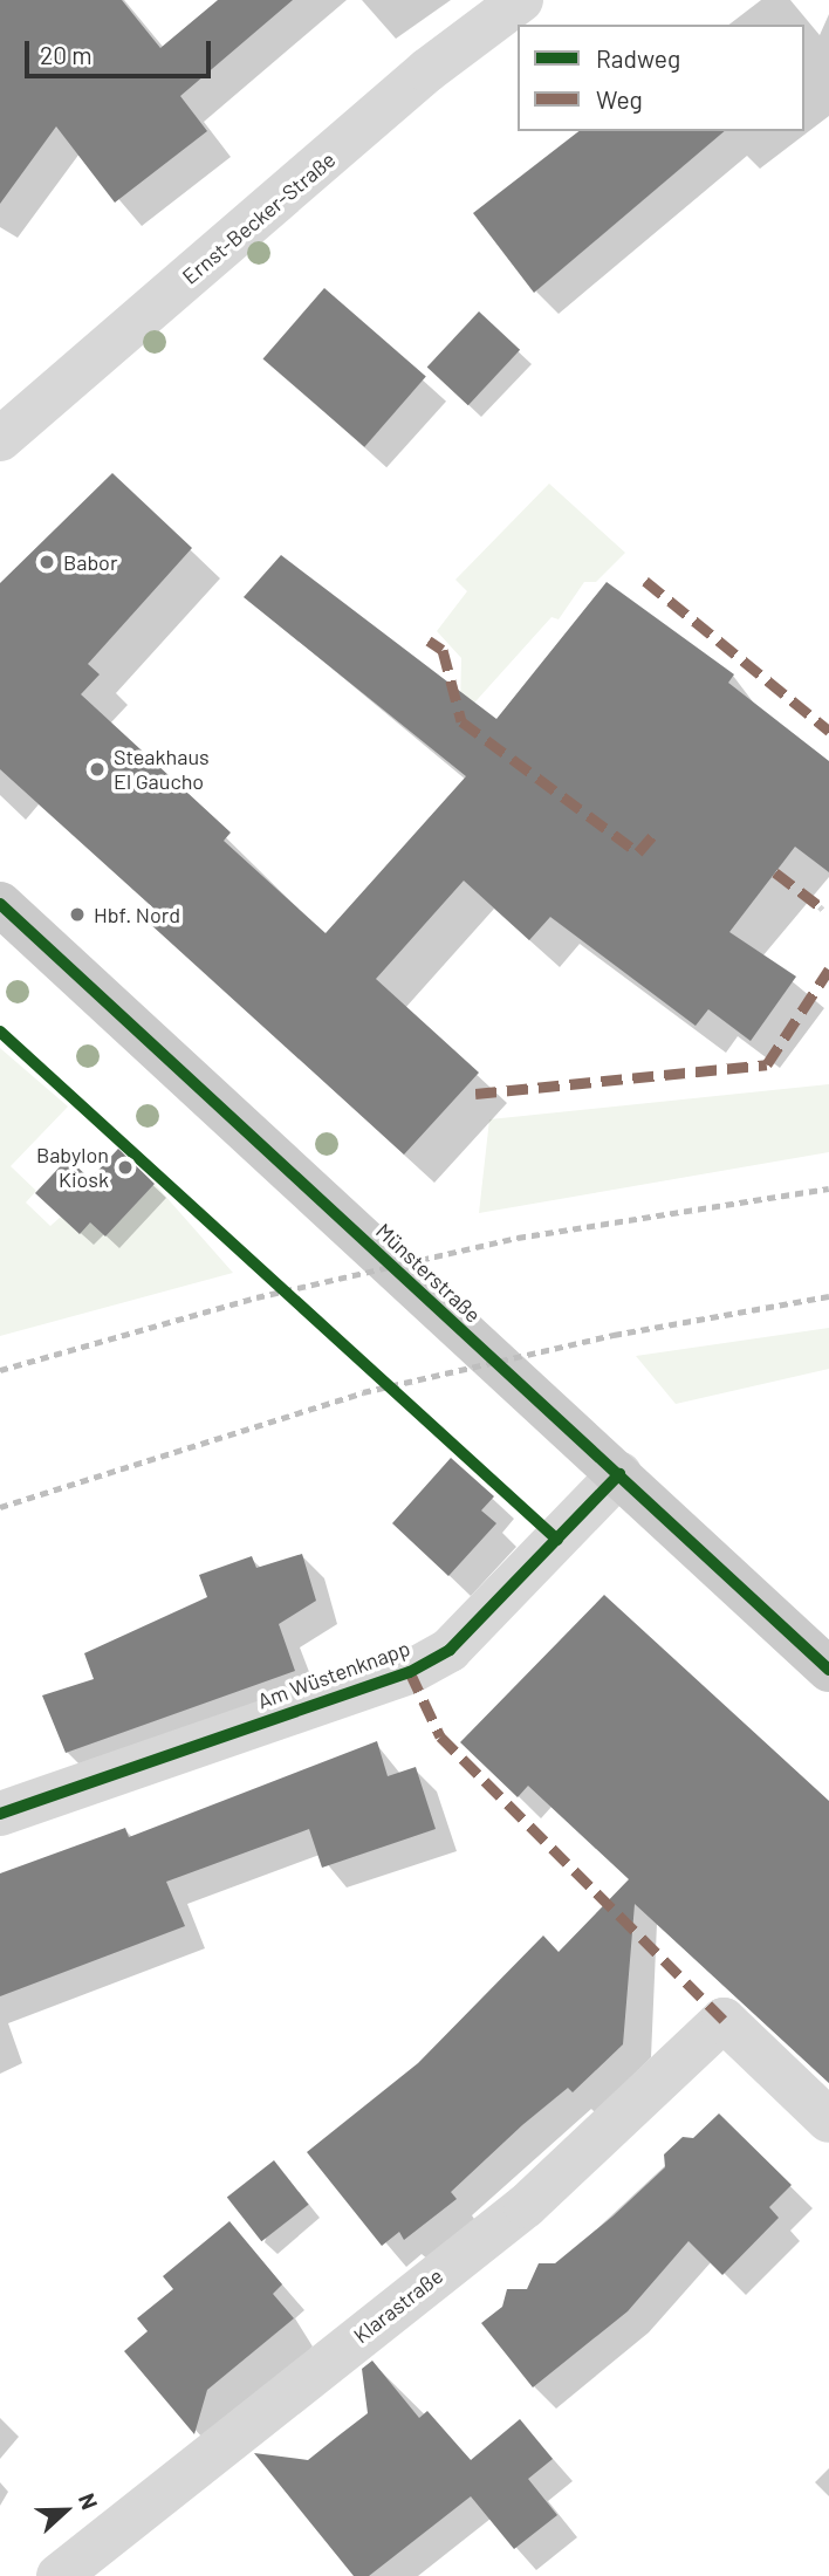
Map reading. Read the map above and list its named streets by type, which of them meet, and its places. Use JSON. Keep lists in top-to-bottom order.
{
  "streets": {
    "main road": ["Münsterstraße"],
    "street": ["Ernst-Becker-Straße", "Am Wüstenknapp", "Klarastraße"]
  },
  "crossings": [
    ["Münsterstraße", "Am Wüstenknapp"]
  ],
  "places": [
    "Babor",
    "Steakhaus El Gaucho",
    "Hbf. Nord",
    "Babylon Kiosk"
  ],
  "legend": ["Radweg", "Weg"],
  "scale_bar": "20 m",
  "north": "right"
}
